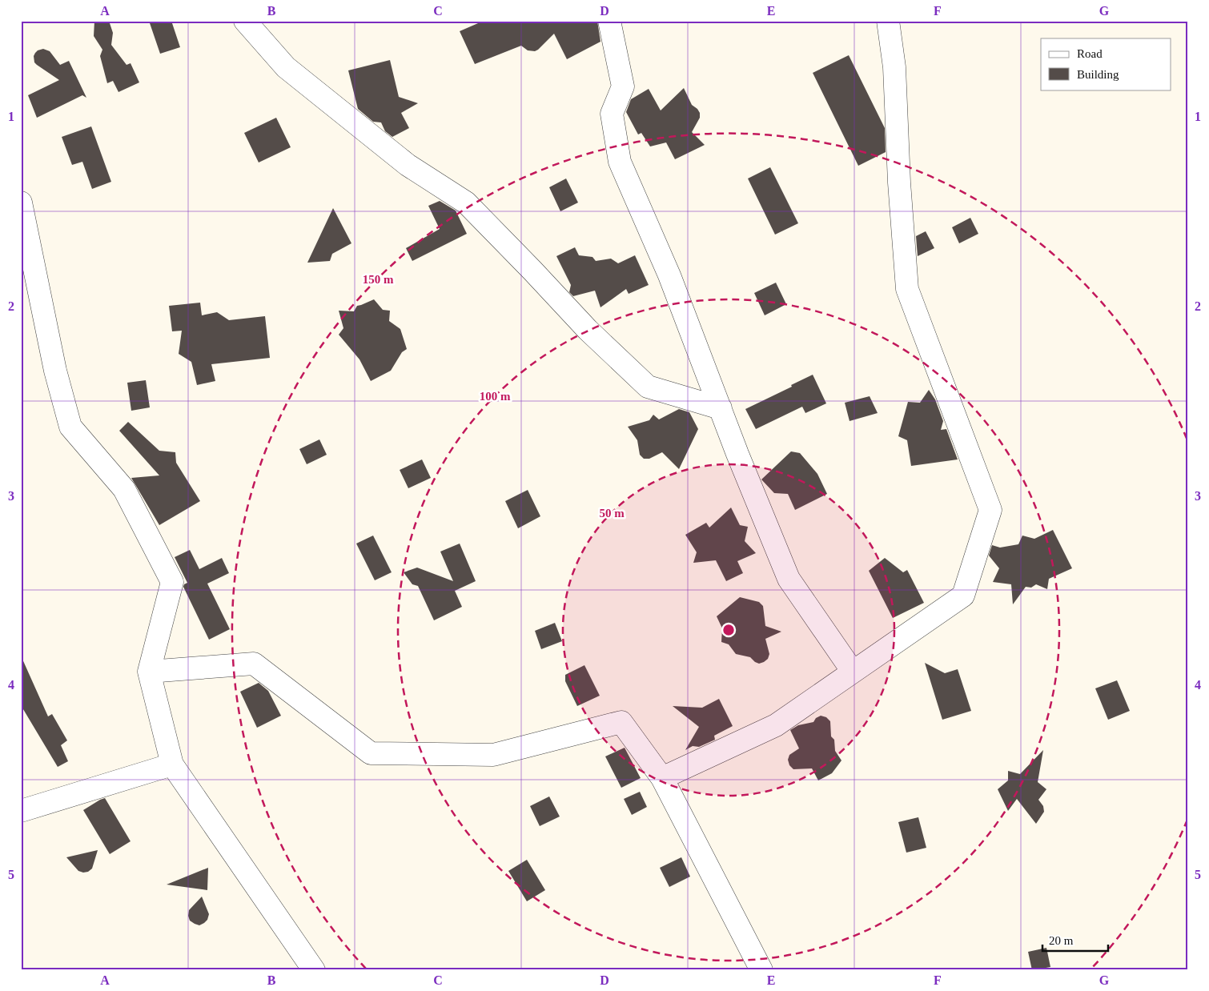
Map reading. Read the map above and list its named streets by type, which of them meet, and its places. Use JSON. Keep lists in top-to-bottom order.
{
  "legend": ["Road", "Building"],
  "scale_bar": "20 m",
  "grid": {
    "columns": [
      "A",
      "B",
      "C",
      "D",
      "E",
      "F",
      "G"
    ],
    "rows": [
      "1",
      "2",
      "3",
      "4",
      "5"
    ]
  },
  "rings": ["150 m", "100 m", "50 m"]
}
